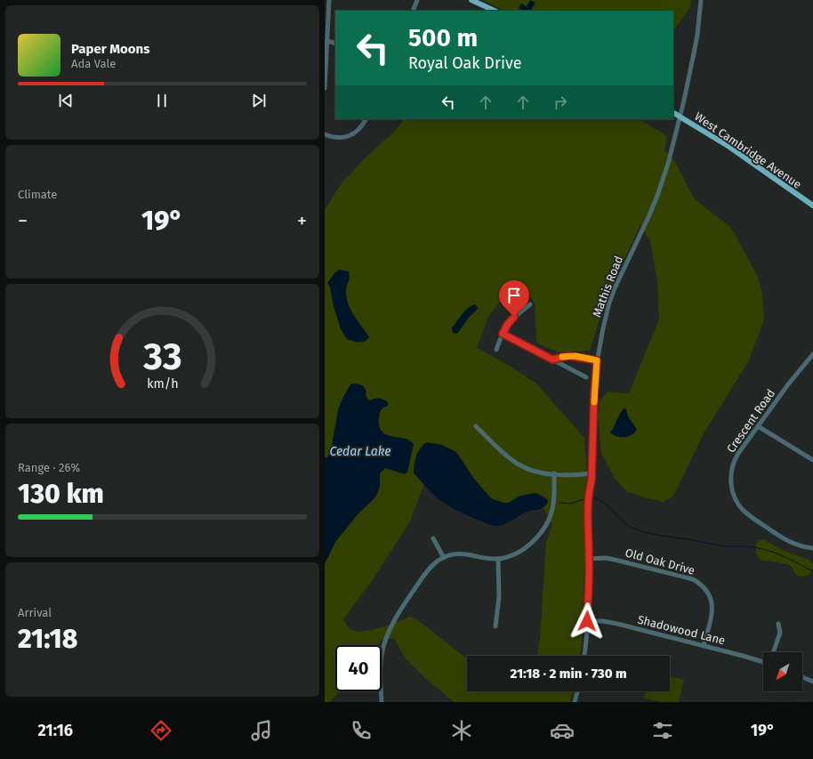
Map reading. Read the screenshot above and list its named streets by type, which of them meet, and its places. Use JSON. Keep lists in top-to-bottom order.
{
  "streets": {
    "main road": ["West Cambridge Avenue"],
    "street": [
      "Mathis Road",
      "Crescent Road",
      "Old Oak Drive",
      "Shadowood Lane"
    ]
  },
  "crossings": [
    ["West Cambridge Avenue", "Mathis Road"],
    ["Mathis Road", "Old Oak Drive"],
    ["Mathis Road", "Shadowood Lane"],
    ["Old Oak Drive", "Shadowood Lane"]
  ],
  "water": ["Cedar Lake"],
  "north": "bottom left",
  "page": {
    "turn": ["500 m", "Royal Oak Drive"],
    "song": ["Paper Moons", "Ada Vale"],
    "tile": [
      "Climate",
      ["Range · 26%", "130 km"],
      ["Arrival", "21:18"]
    ],
    "heat": ["−", "19°", "+"],
    "limit": "40",
    "trip": "21:18 · 2 min · 730 m",
    "tabs": ["21:16", "19°"],
    "gauge": ["33", "km/h"]
  }
}
